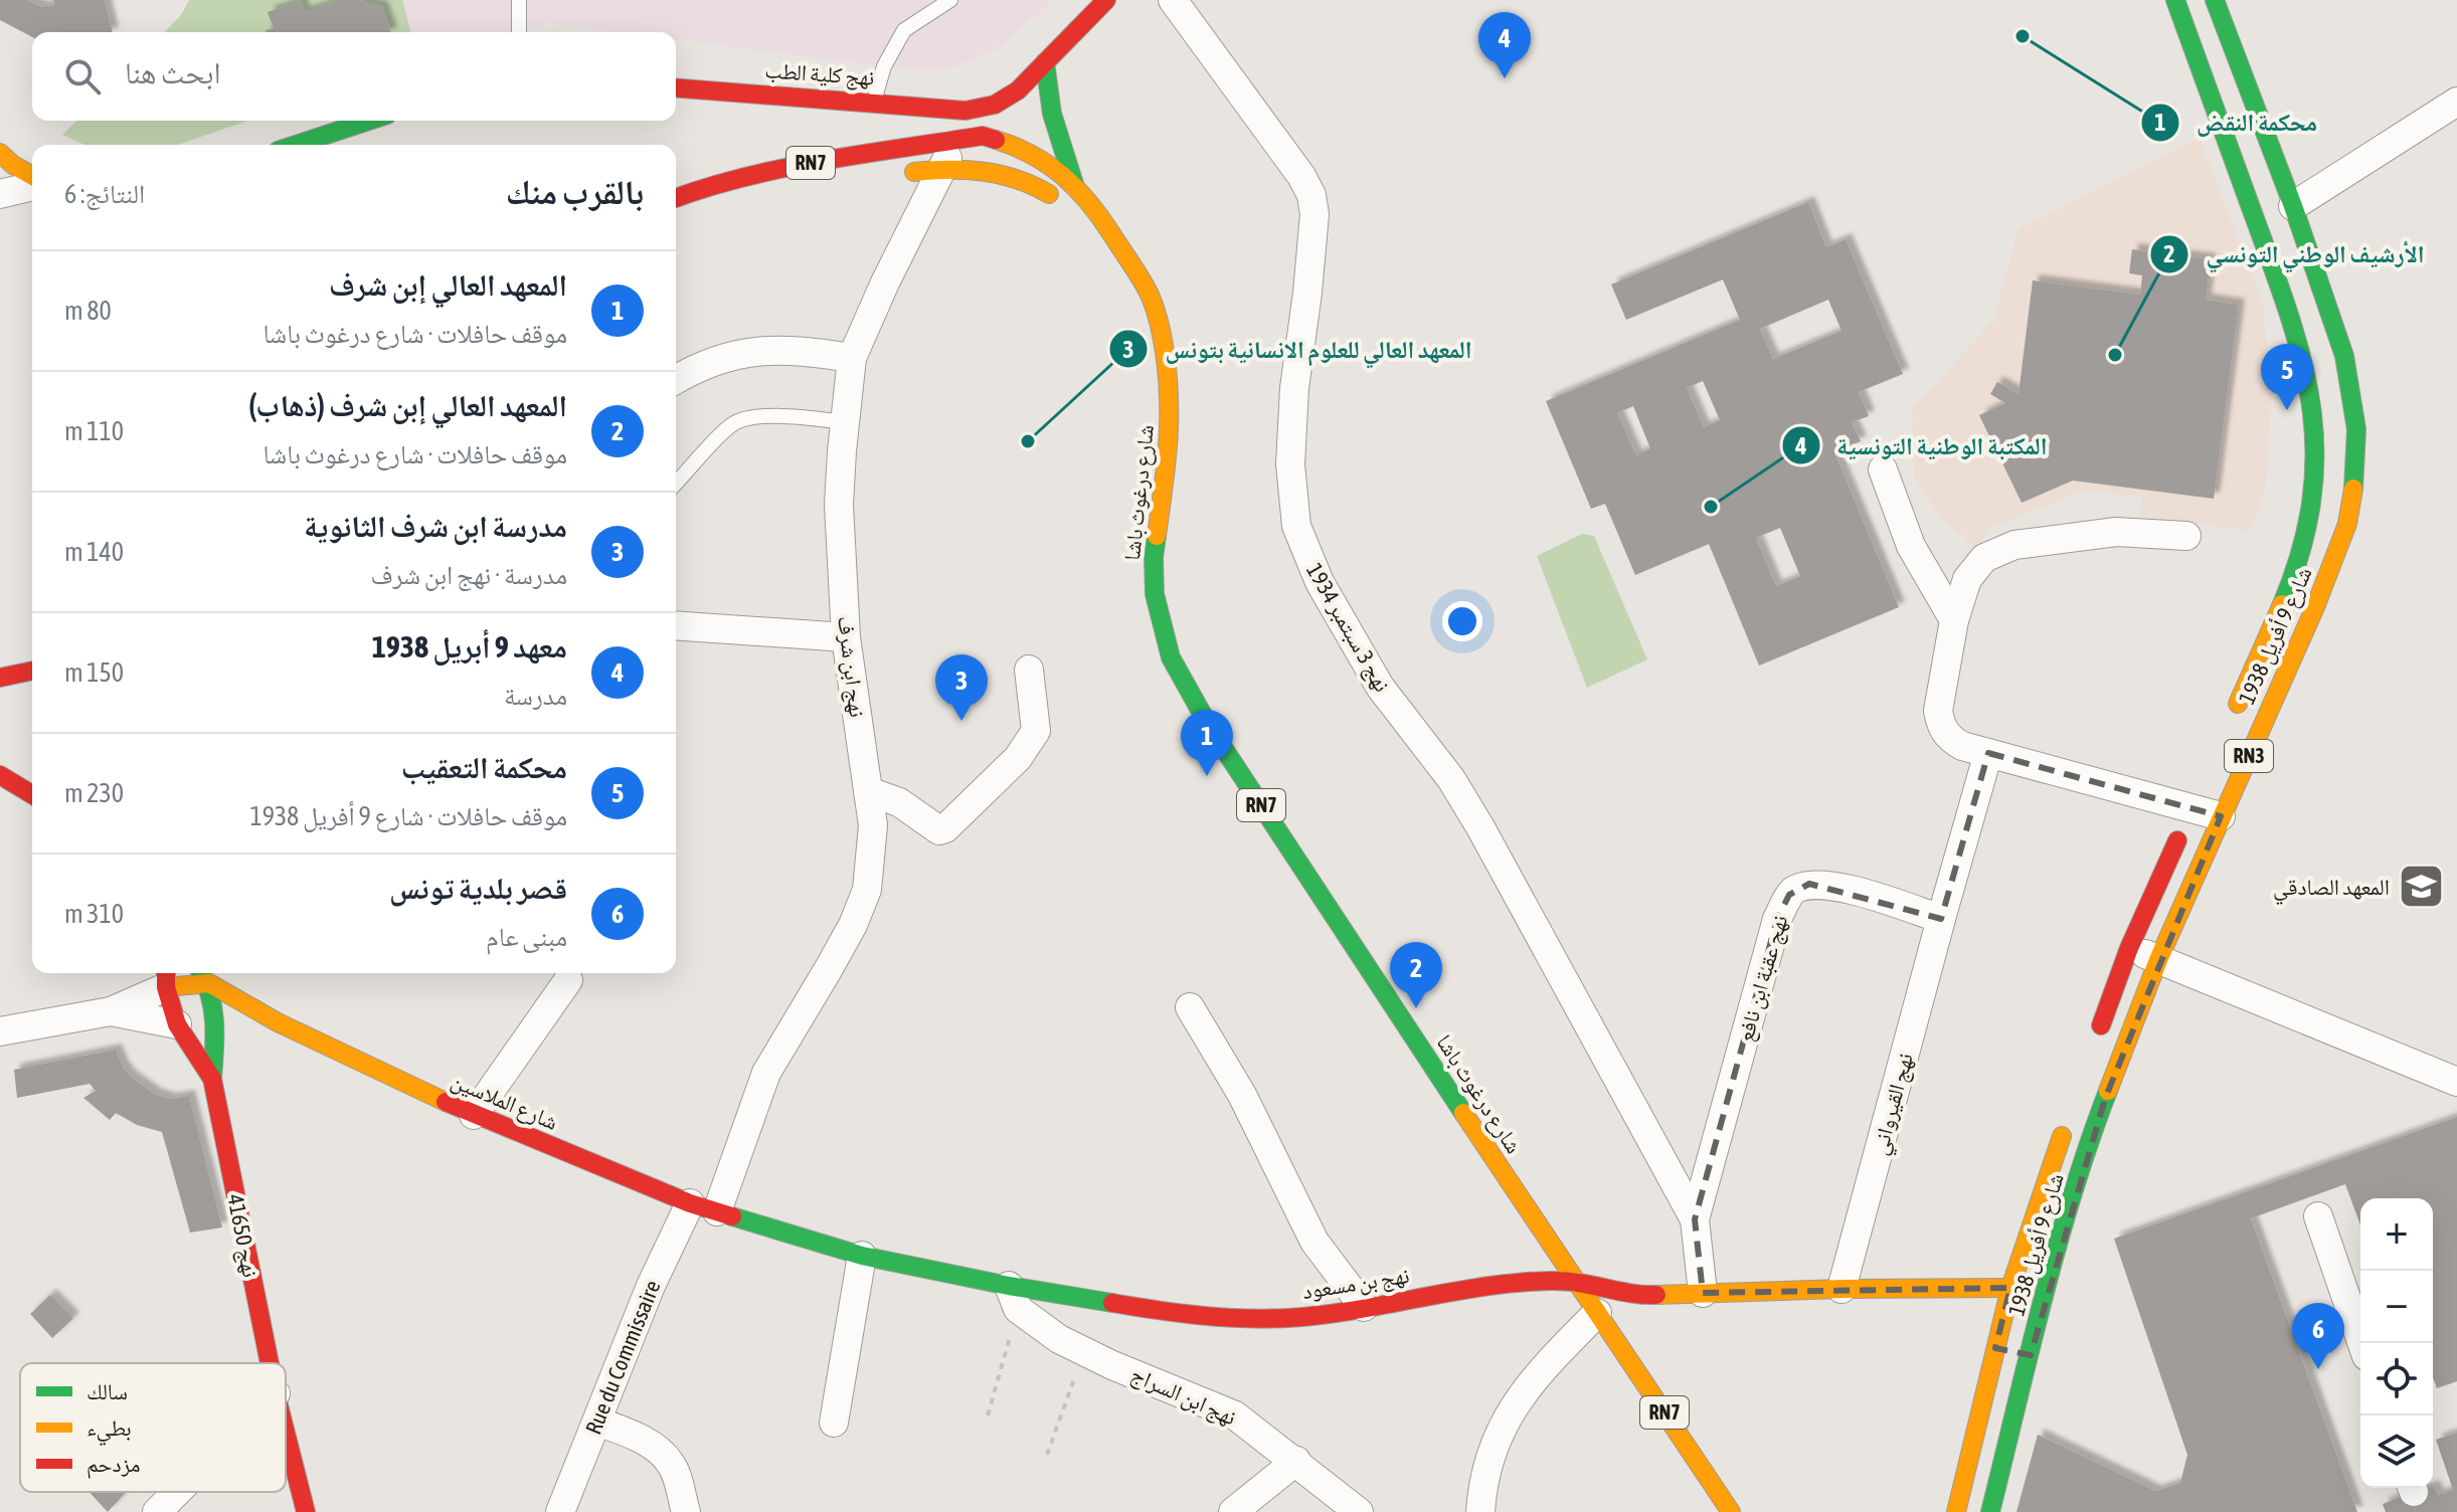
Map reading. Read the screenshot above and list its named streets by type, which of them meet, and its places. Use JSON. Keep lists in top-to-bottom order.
{
  "streets": {
    "main road": [
      "نهج كلية الطب",
      "RN7",
      "شارع درغوث باشا",
      "شارع 9 أفريل 1938",
      "RN3",
      "شارع الملاسين",
      "نهج 41650",
      "نهج بن مسعود"
    ],
    "street": [
      "نهج 3 سبتمبر 1934",
      "نهج ابن شرف",
      "نهج عقبة ابن نافع",
      "نهج القيرواني",
      "Rue du Commissaire",
      "نهج ابن السراج"
    ]
  },
  "crossings": [
    ["نهج كلية الطب", "نهج ابن شرف"],
    ["RN7", "شارع درغوث باشا"],
    ["RN7", "نهج ابن شرف"],
    ["شارع درغوث باشا", "نهج ابن شرف"],
    ["شارع درغوث باشا", "نهج بن مسعود"],
    ["نهج 3 سبتمبر 1934", "نهج عقبة ابن نافع"],
    ["شارع 9 أفريل 1938", "نهج بن مسعود"],
    ["نهج ابن شرف", "شارع الملاسين"],
    ["نهج ابن شرف", "نهج بن مسعود"],
    ["نهج عقبة ابن نافع", "نهج القيرواني"],
    ["نهج عقبة ابن نافع", "نهج بن مسعود"],
    ["شارع الملاسين", "نهج 41650"],
    ["شارع الملاسين", "نهج بن مسعود"],
    ["شارع الملاسين", "Rue du Commissaire"],
    ["نهج القيرواني", "نهج بن مسعود"],
    ["نهج بن مسعود", "نهج ابن السراج"]
  ],
  "places": {
    "other": [
      "محكمة النقض",
      "الأرشيف الوطني التونسي",
      "المعهد العالي للعلوم الانسانية بتونس",
      "المكتبة الوطنية التونسية"
    ],
    "school or university": ["المعهد الصادقي"]
  },
  "legend": ["سالك", "بطيء", "مزدحم"],
  "page": {
    "pins": [
      "4",
      "5",
      "3",
      "1",
      "2",
      "6"
    ],
    "search": "ابحث هنا",
    "heading": ["بالقرب منك", "النتائج: 6"],
    "list": [
      {
        "mark": "1",
        "name": "المعهد العالي إبن شرف",
        "note": "موقف حافلات · شارع درغوث باشا",
        "value": "80 m"
      },
      {
        "mark": "2",
        "name": "المعهد العالي إبن شرف (ذهاب)",
        "note": "موقف حافلات · شارع درغوث باشا",
        "value": "110 m"
      },
      {
        "mark": "3",
        "name": "مدرسة ابن شرف الثانوية",
        "note": "مدرسة · نهج ابن شرف",
        "value": "140 m"
      },
      {
        "mark": "4",
        "name": "معهد 9 أبريل 1938",
        "note": "مدرسة",
        "value": "150 m"
      },
      {
        "mark": "5",
        "name": "محكمة التعقيب",
        "note": "موقف حافلات · شارع 9 أفريل 1938",
        "value": "230 m"
      },
      {
        "mark": "6",
        "name": "قصر بلدية تونس",
        "note": "مبنى عام",
        "value": "310 m"
      }
    ],
    "map_buttons": ["+", "−"]
  }
}
